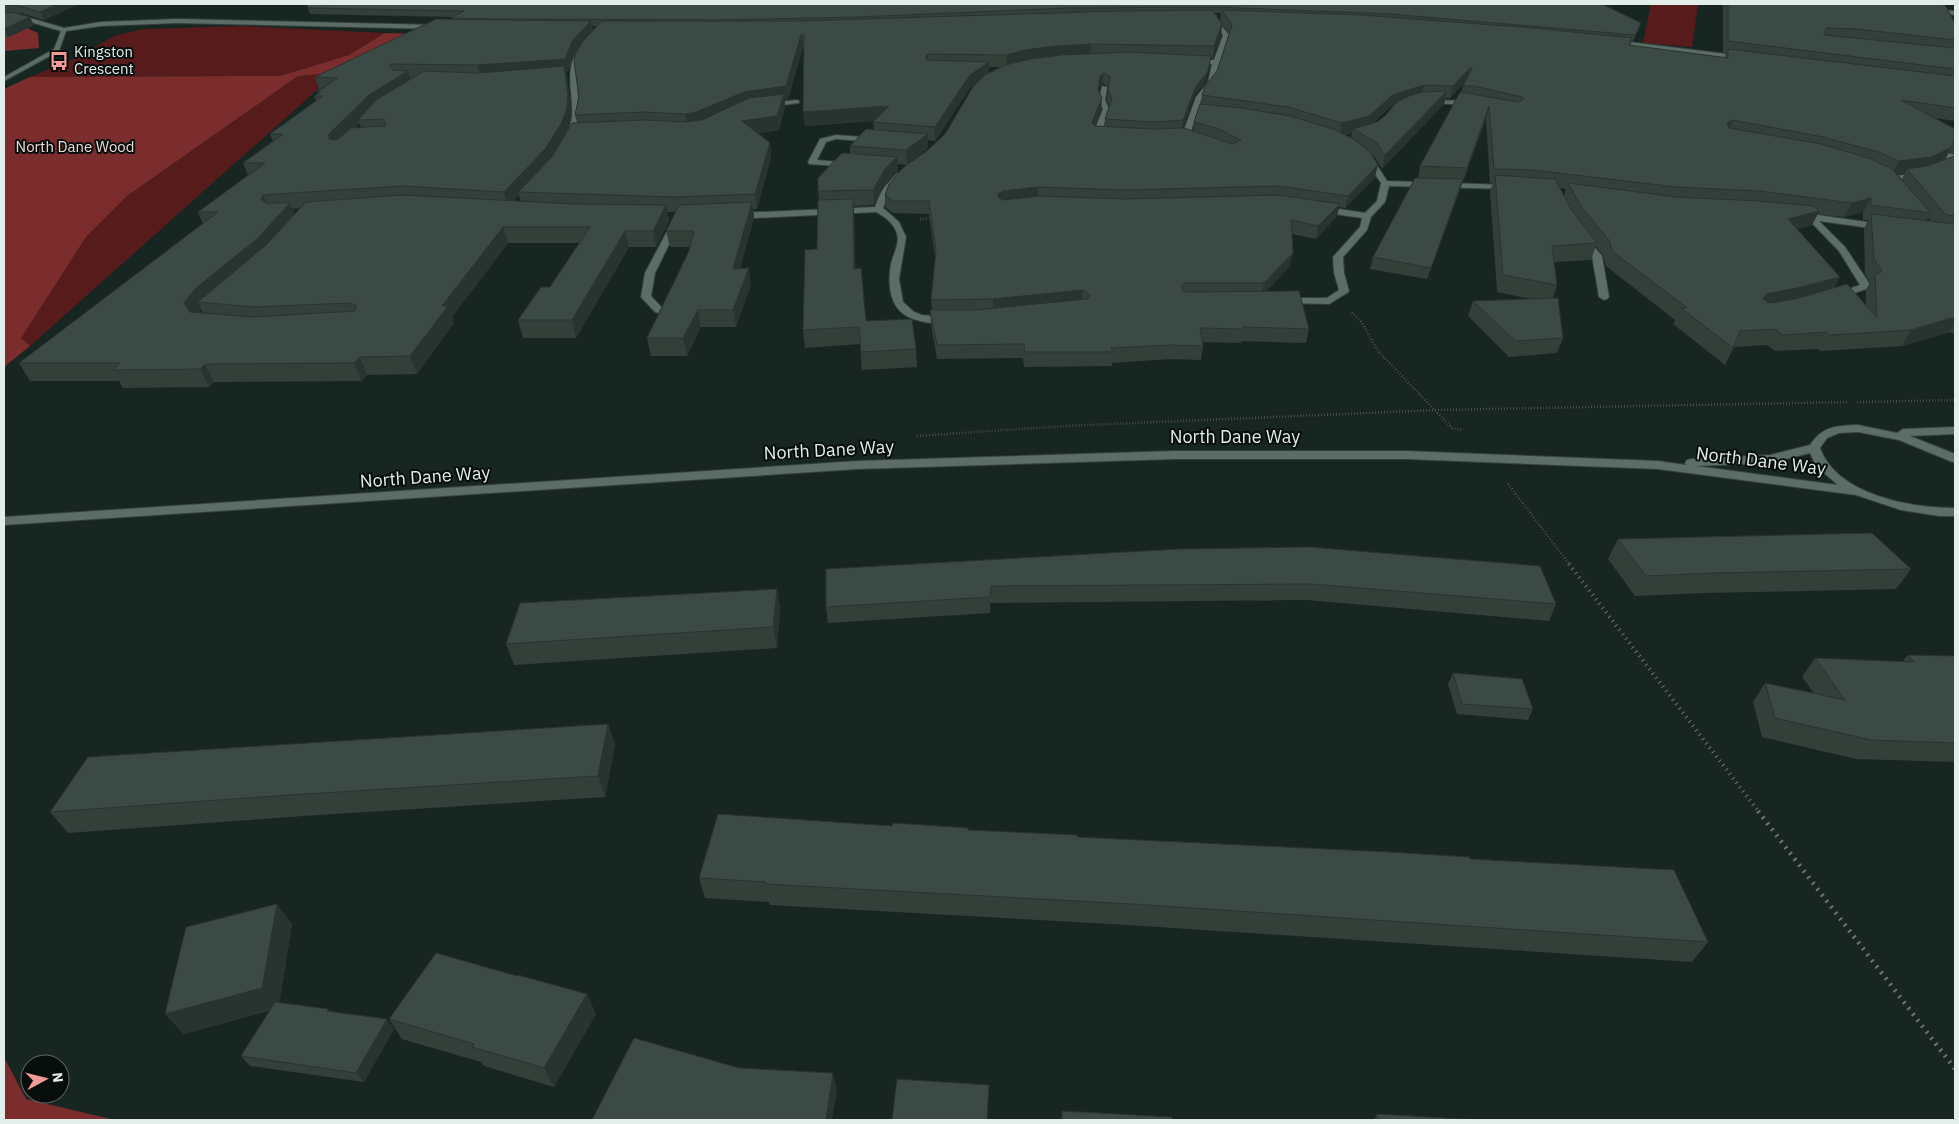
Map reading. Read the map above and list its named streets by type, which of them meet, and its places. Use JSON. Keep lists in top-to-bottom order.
{
  "streets": {
    "street": ["North Dane Way"]
  },
  "parks": ["North Dane Wood"],
  "places": {
    "bus stop": ["Kingston Crescent"]
  },
  "north": "right"
}
